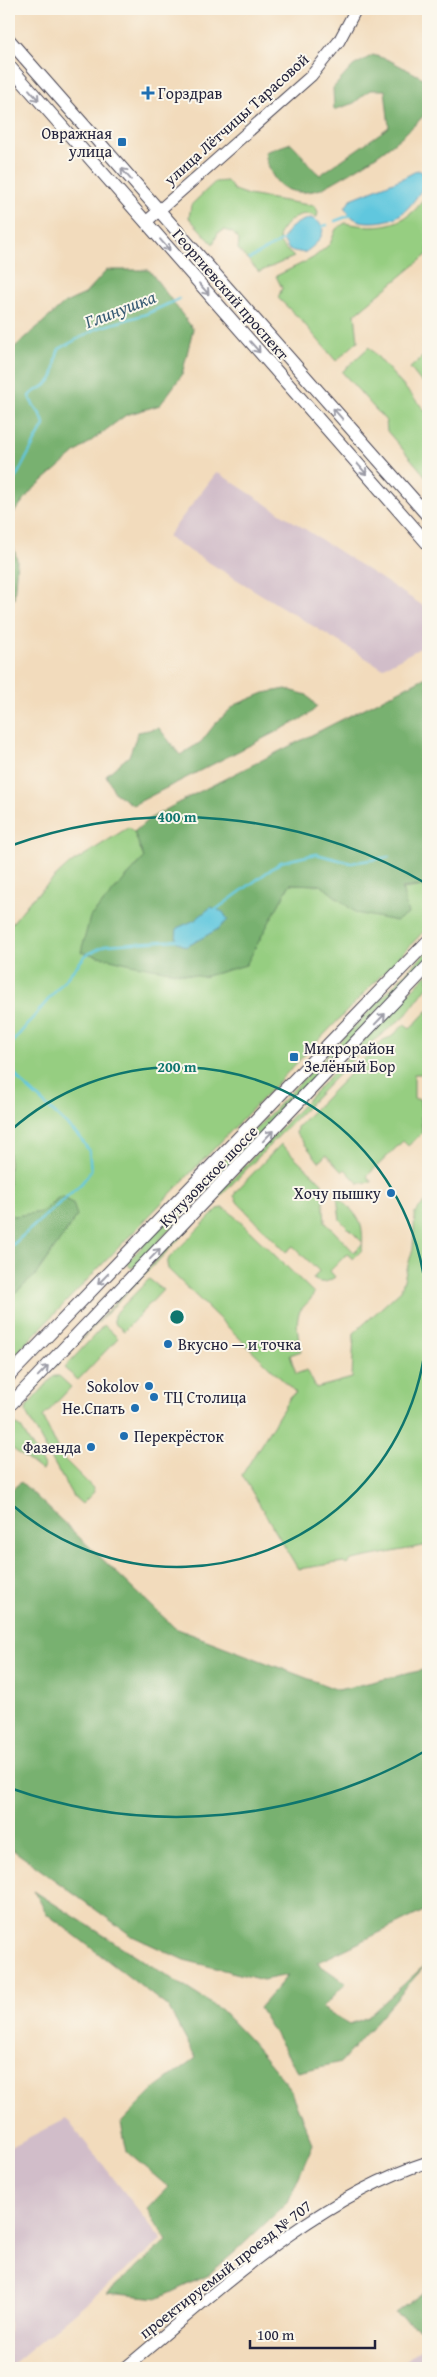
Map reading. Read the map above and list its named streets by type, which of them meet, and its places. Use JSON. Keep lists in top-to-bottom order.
{
  "streets": {
    "main road": ["Георгиевский проспект", "Кутузовское шоссе"],
    "street": ["улица Лётчицы Тарасовой", "проектируемый проезд № 707"]
  },
  "crossings": [
    ["улица Лётчицы Тарасовой", "Георгиевский проспект"]
  ],
  "water": ["Глинушка"],
  "places": {
    "health": ["Горздрав"],
    "transit": ["Овражная улица", "Микрорайон Зелёный Бор"],
    "other": [
      "Хочу пышку",
      "Вкусно — и точка",
      "Sokolov",
      "ТЦ Столица",
      "Не.Спать",
      "Перекрёсток",
      "Фазенда"
    ]
  },
  "scale_bar": "100 m",
  "rings": ["400 m", "200 m"]
}
